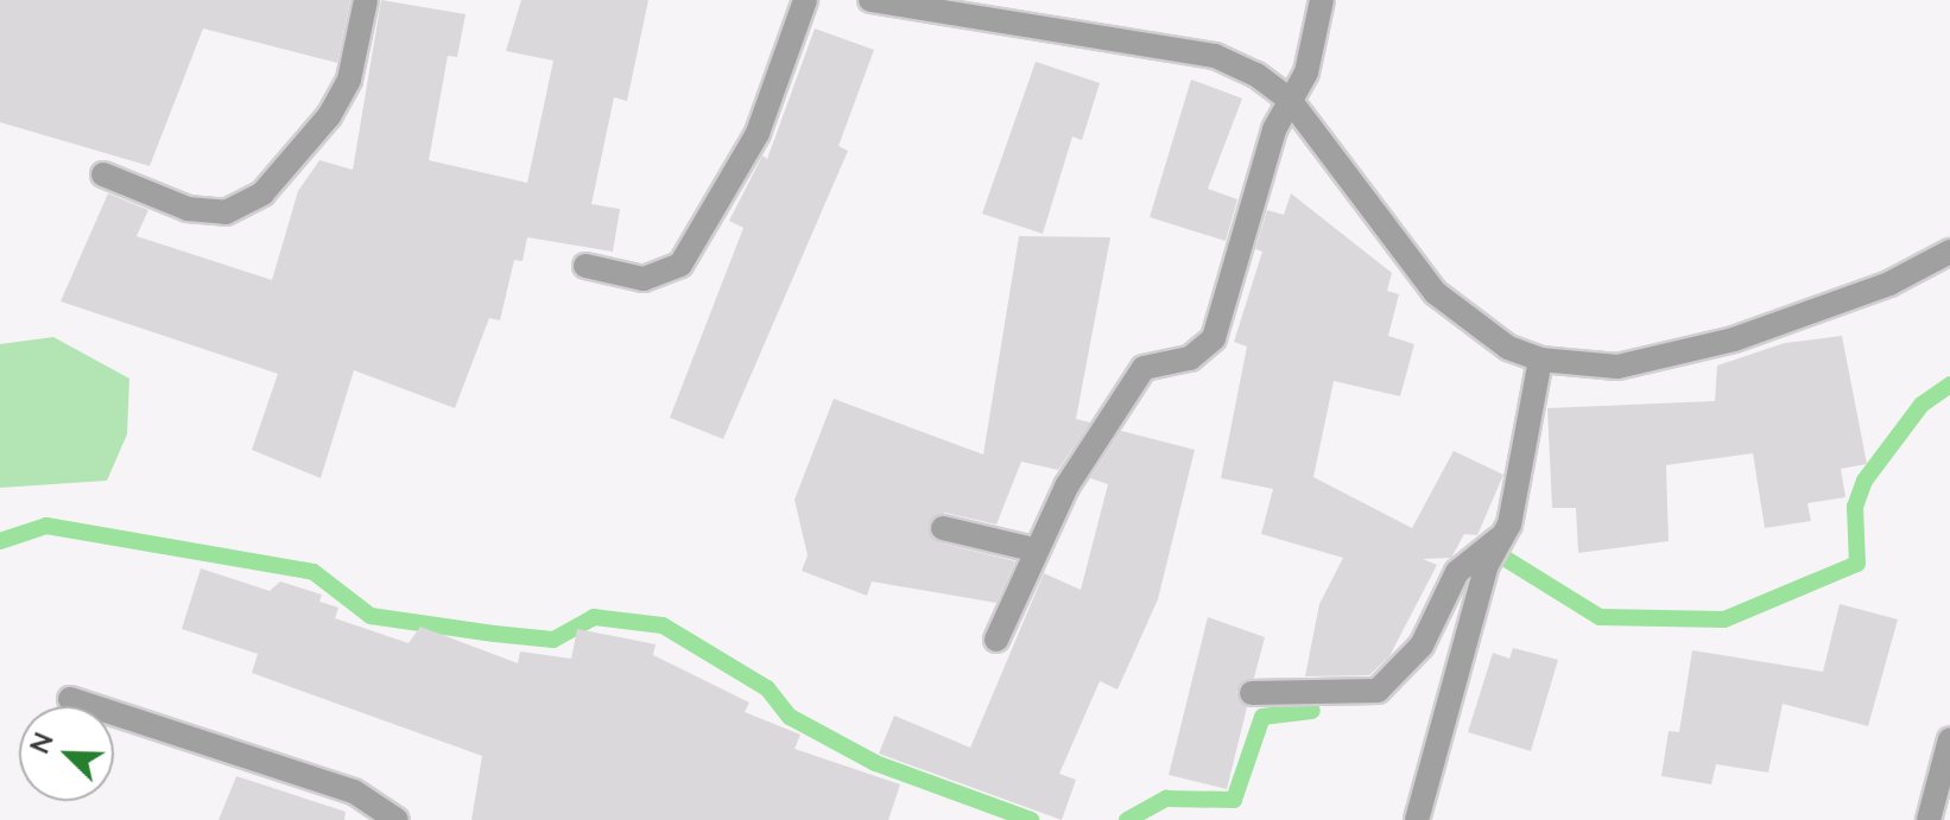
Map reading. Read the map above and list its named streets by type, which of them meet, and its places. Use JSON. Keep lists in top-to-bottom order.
{
  "north": "top left"
}
